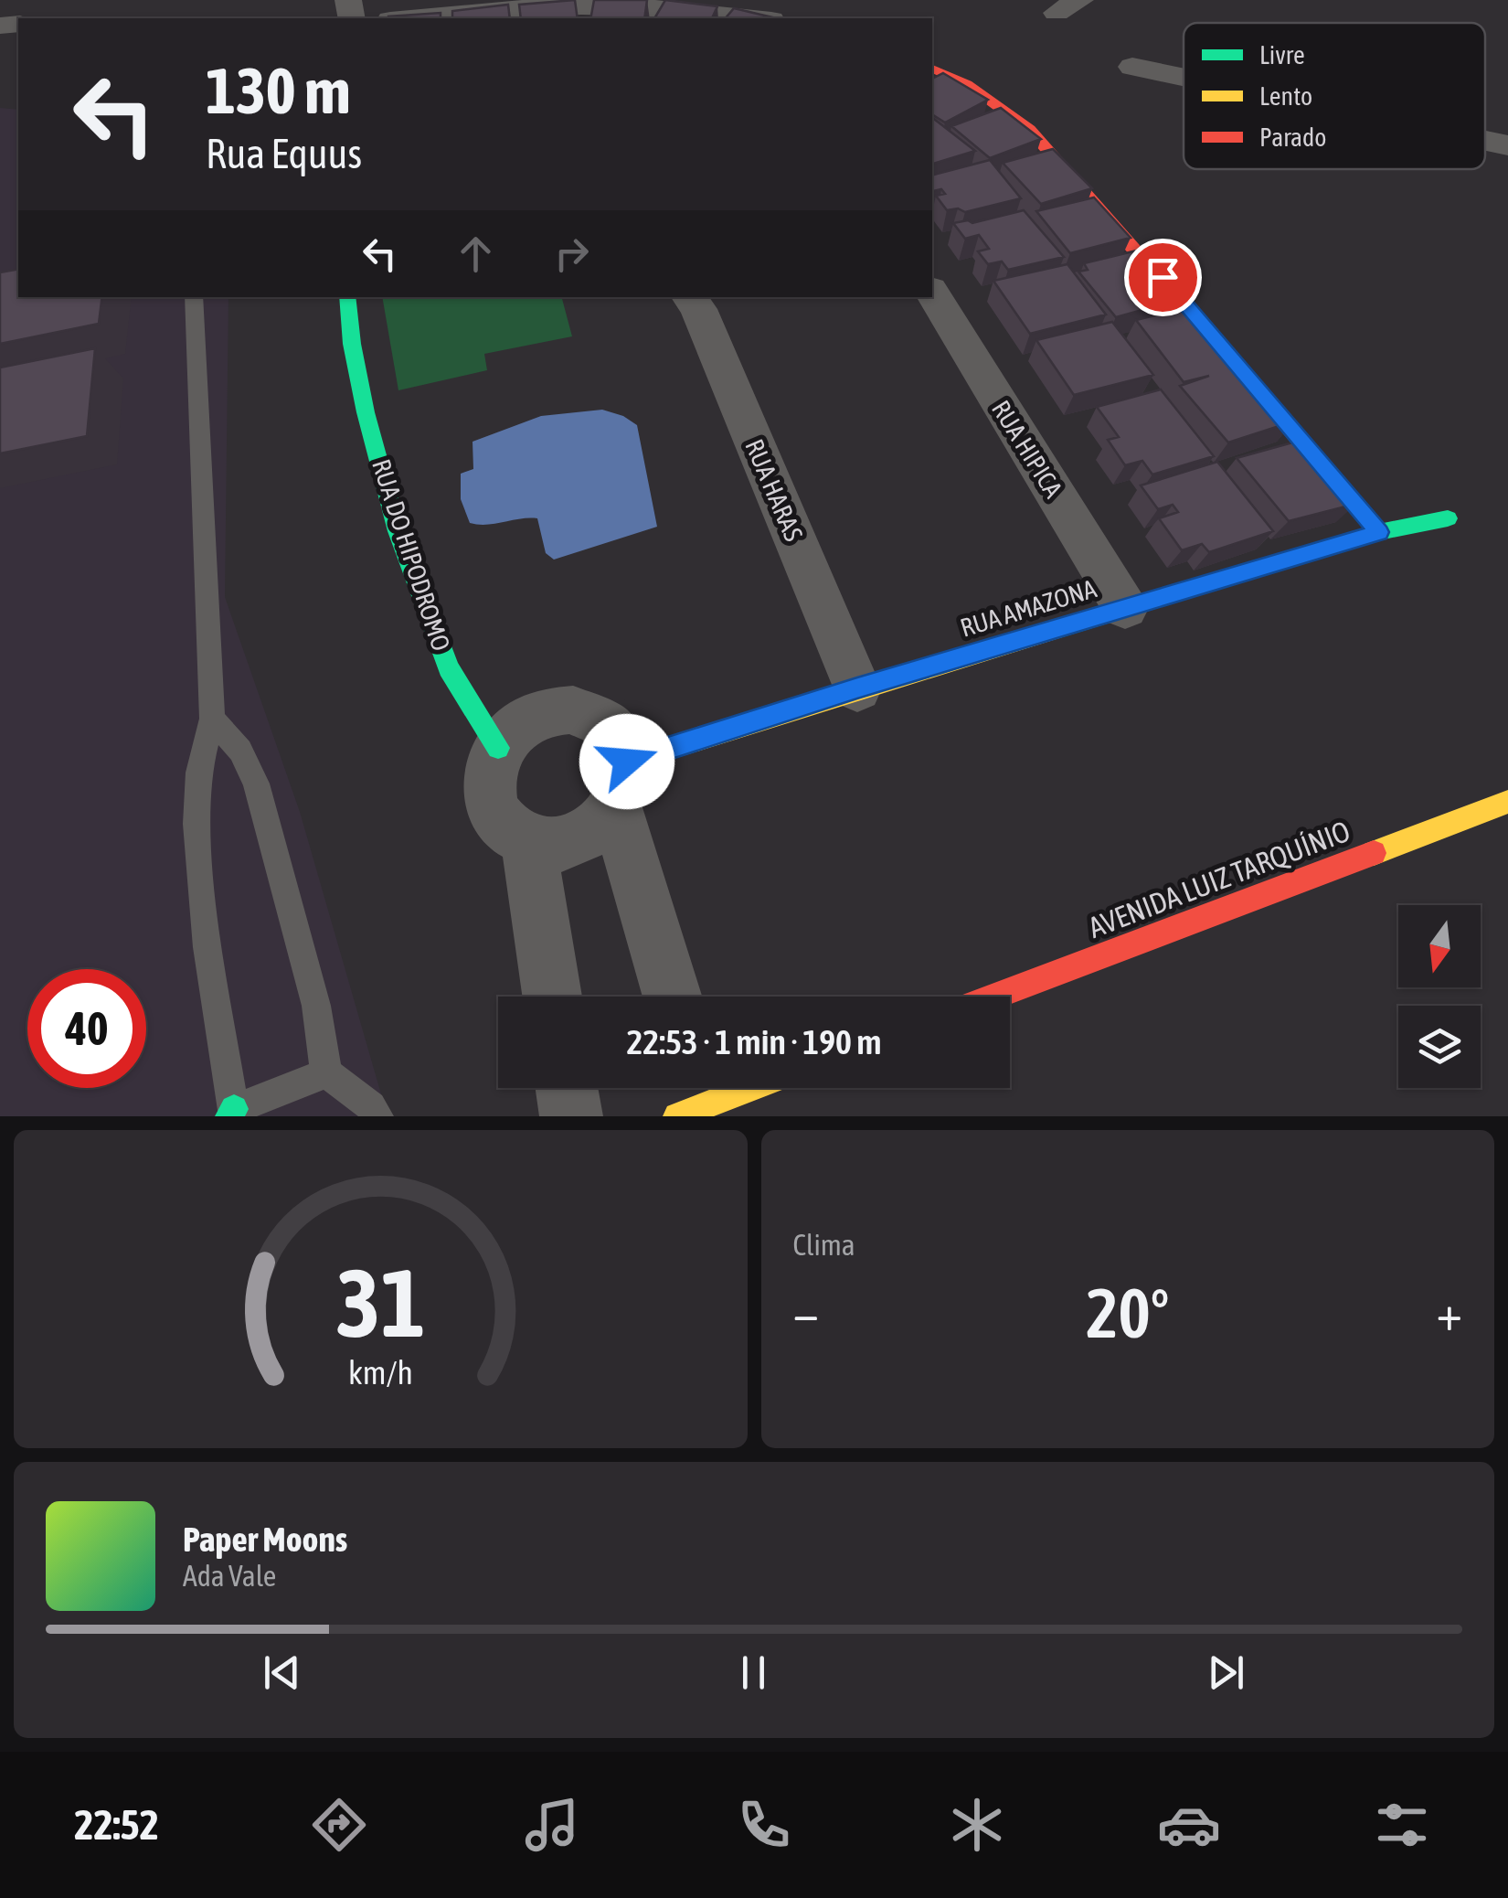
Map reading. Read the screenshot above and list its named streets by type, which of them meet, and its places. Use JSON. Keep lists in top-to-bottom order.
{
  "streets": {
    "street": [
      "RUA HIPICA",
      "RUA HARAS",
      "RUA DO HIPODROMO",
      "RUA AMAZONA",
      "AVENIDA LUIZ TARQUÍNIO"
    ]
  },
  "crossings": [
    ["RUA HIPICA", "RUA AMAZONA"],
    ["RUA HARAS", "RUA AMAZONA"],
    ["RUA DO HIPODROMO", "RUA AMAZONA"]
  ],
  "legend": ["Livre", "Lento", "Parado"],
  "north": "bottom",
  "page": {
    "turn": ["130 m", "Rua Equus"],
    "limit": "40",
    "trip": "22:53 · 1 min · 190 m",
    "tile": "Clima",
    "heat": ["−", "20°", "+"],
    "song": ["Paper Moons", "Ada Vale"],
    "tabs": "22:52",
    "gauge": ["31", "km/h"]
  }
}
